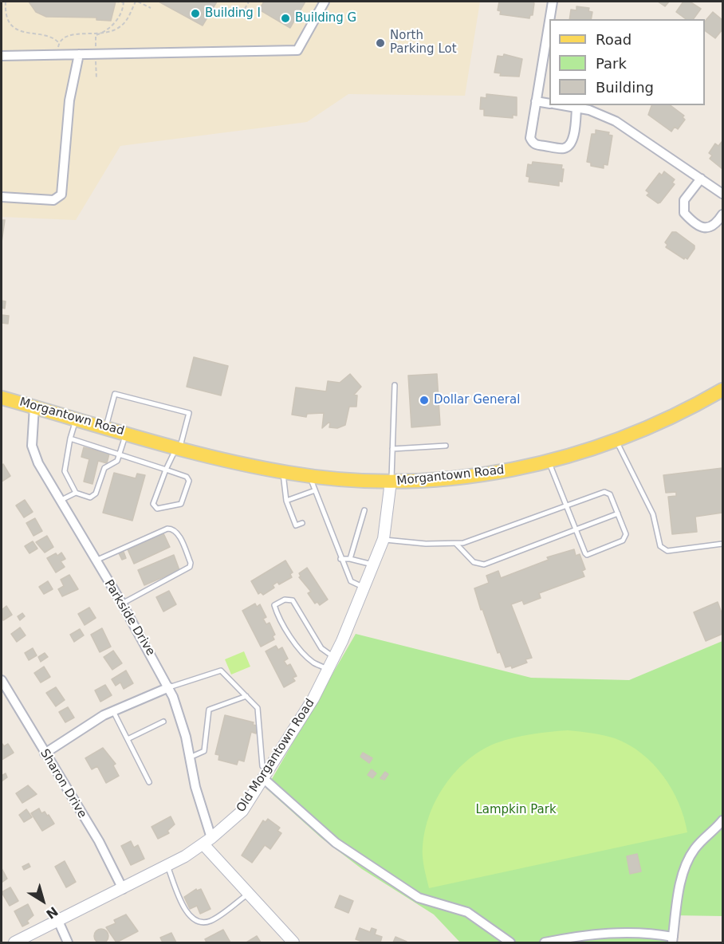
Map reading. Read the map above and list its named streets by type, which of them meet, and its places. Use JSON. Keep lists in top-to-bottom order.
{
  "streets": {
    "main road": ["Morgantown Road"],
    "street": ["Parkside Drive", "Old Morgantown Road", "Sharon Drive"]
  },
  "crossings": [
    ["Morgantown Road", "Parkside Drive"],
    ["Morgantown Road", "Old Morgantown Road"],
    ["Parkside Drive", "Old Morgantown Road"],
    ["Old Morgantown Road", "Sharon Drive"]
  ],
  "parks": ["Lampkin Park"],
  "places": [
    "Building I",
    "Building G",
    "North Parking Lot",
    "Dollar General"
  ],
  "legend": ["Road", "Park", "Building"],
  "north": "bottom right"
}
